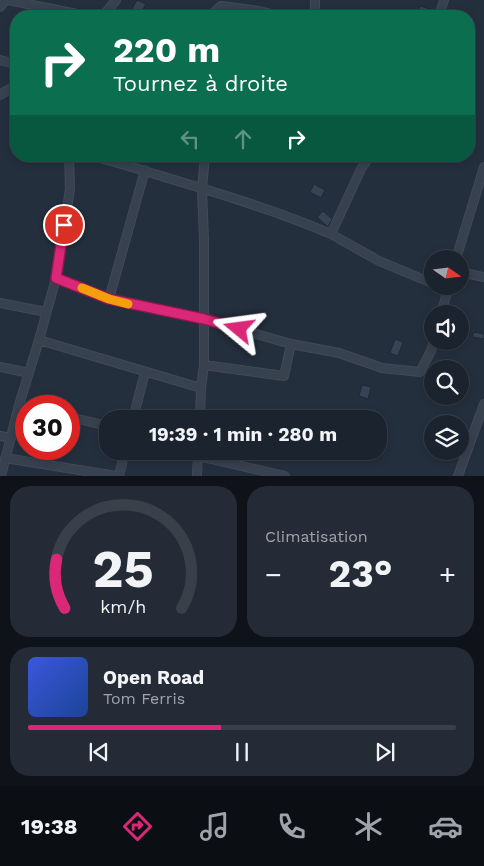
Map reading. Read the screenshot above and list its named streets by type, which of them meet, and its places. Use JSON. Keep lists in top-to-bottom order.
{
  "north": "right",
  "page": {
    "turn": ["220 m", "Tournez à droite"],
    "limit": "30",
    "trip": "19:39 · 1 min · 280 m",
    "tile": "Climatisation",
    "heat": ["−", "23°", "+"],
    "song": ["Open Road", "Tom Ferris"],
    "tabs": "19:38",
    "gauge": ["25", "km/h"]
  }
}
